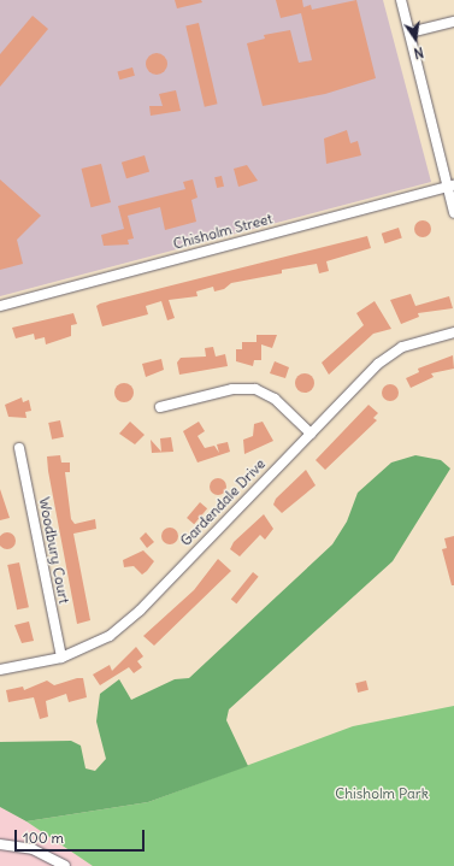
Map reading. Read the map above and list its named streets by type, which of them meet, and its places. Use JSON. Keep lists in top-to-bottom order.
{
  "streets": {
    "street": ["Chisholm Street", "Gardendale Drive", "Woodbury Court"]
  },
  "crossings": [
    ["Gardendale Drive", "Woodbury Court"]
  ],
  "parks": ["Chisholm Park"],
  "scale_bar": "100 m",
  "north": "bottom"
}
